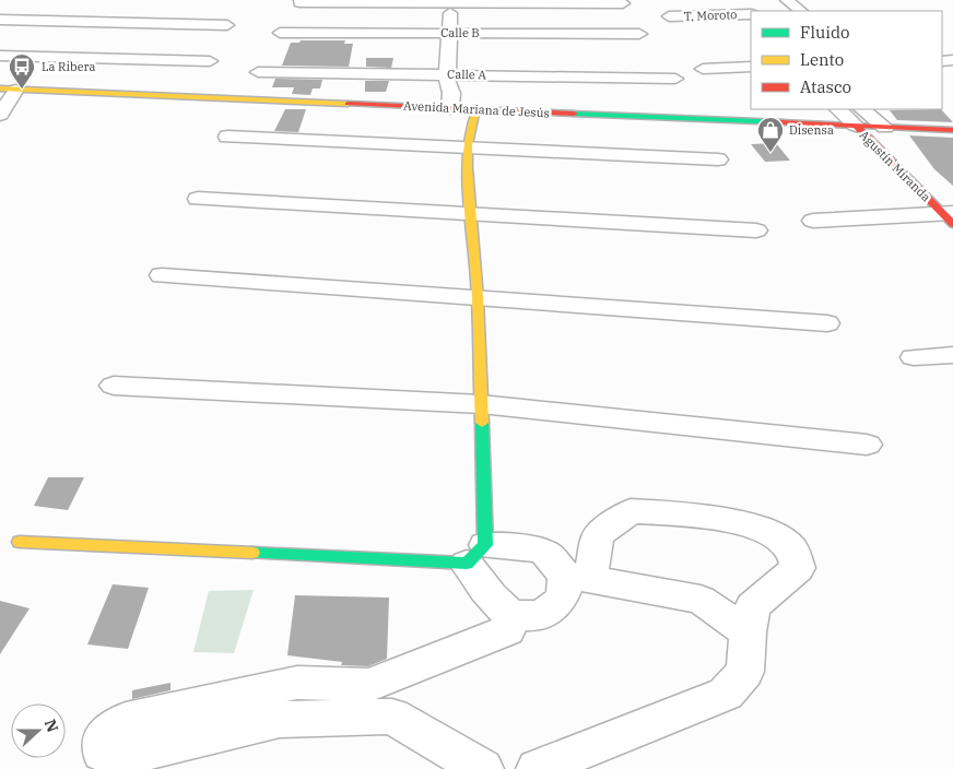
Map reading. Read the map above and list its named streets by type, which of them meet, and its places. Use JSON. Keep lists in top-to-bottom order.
{
  "streets": {
    "street": [
      "T. Moroto",
      "Calle B",
      "Calle A",
      "Avenida Mariana de Jesús",
      "Agustín Miranda"
    ]
  },
  "crossings": [
    ["Avenida Mariana de Jesús", "Agustín Miranda"]
  ],
  "places": {
    "bus stop": ["La Ribera"],
    "shop": ["Disensa"]
  },
  "legend": ["Fluido", "Lento", "Atasco"],
  "north": "right"
}
